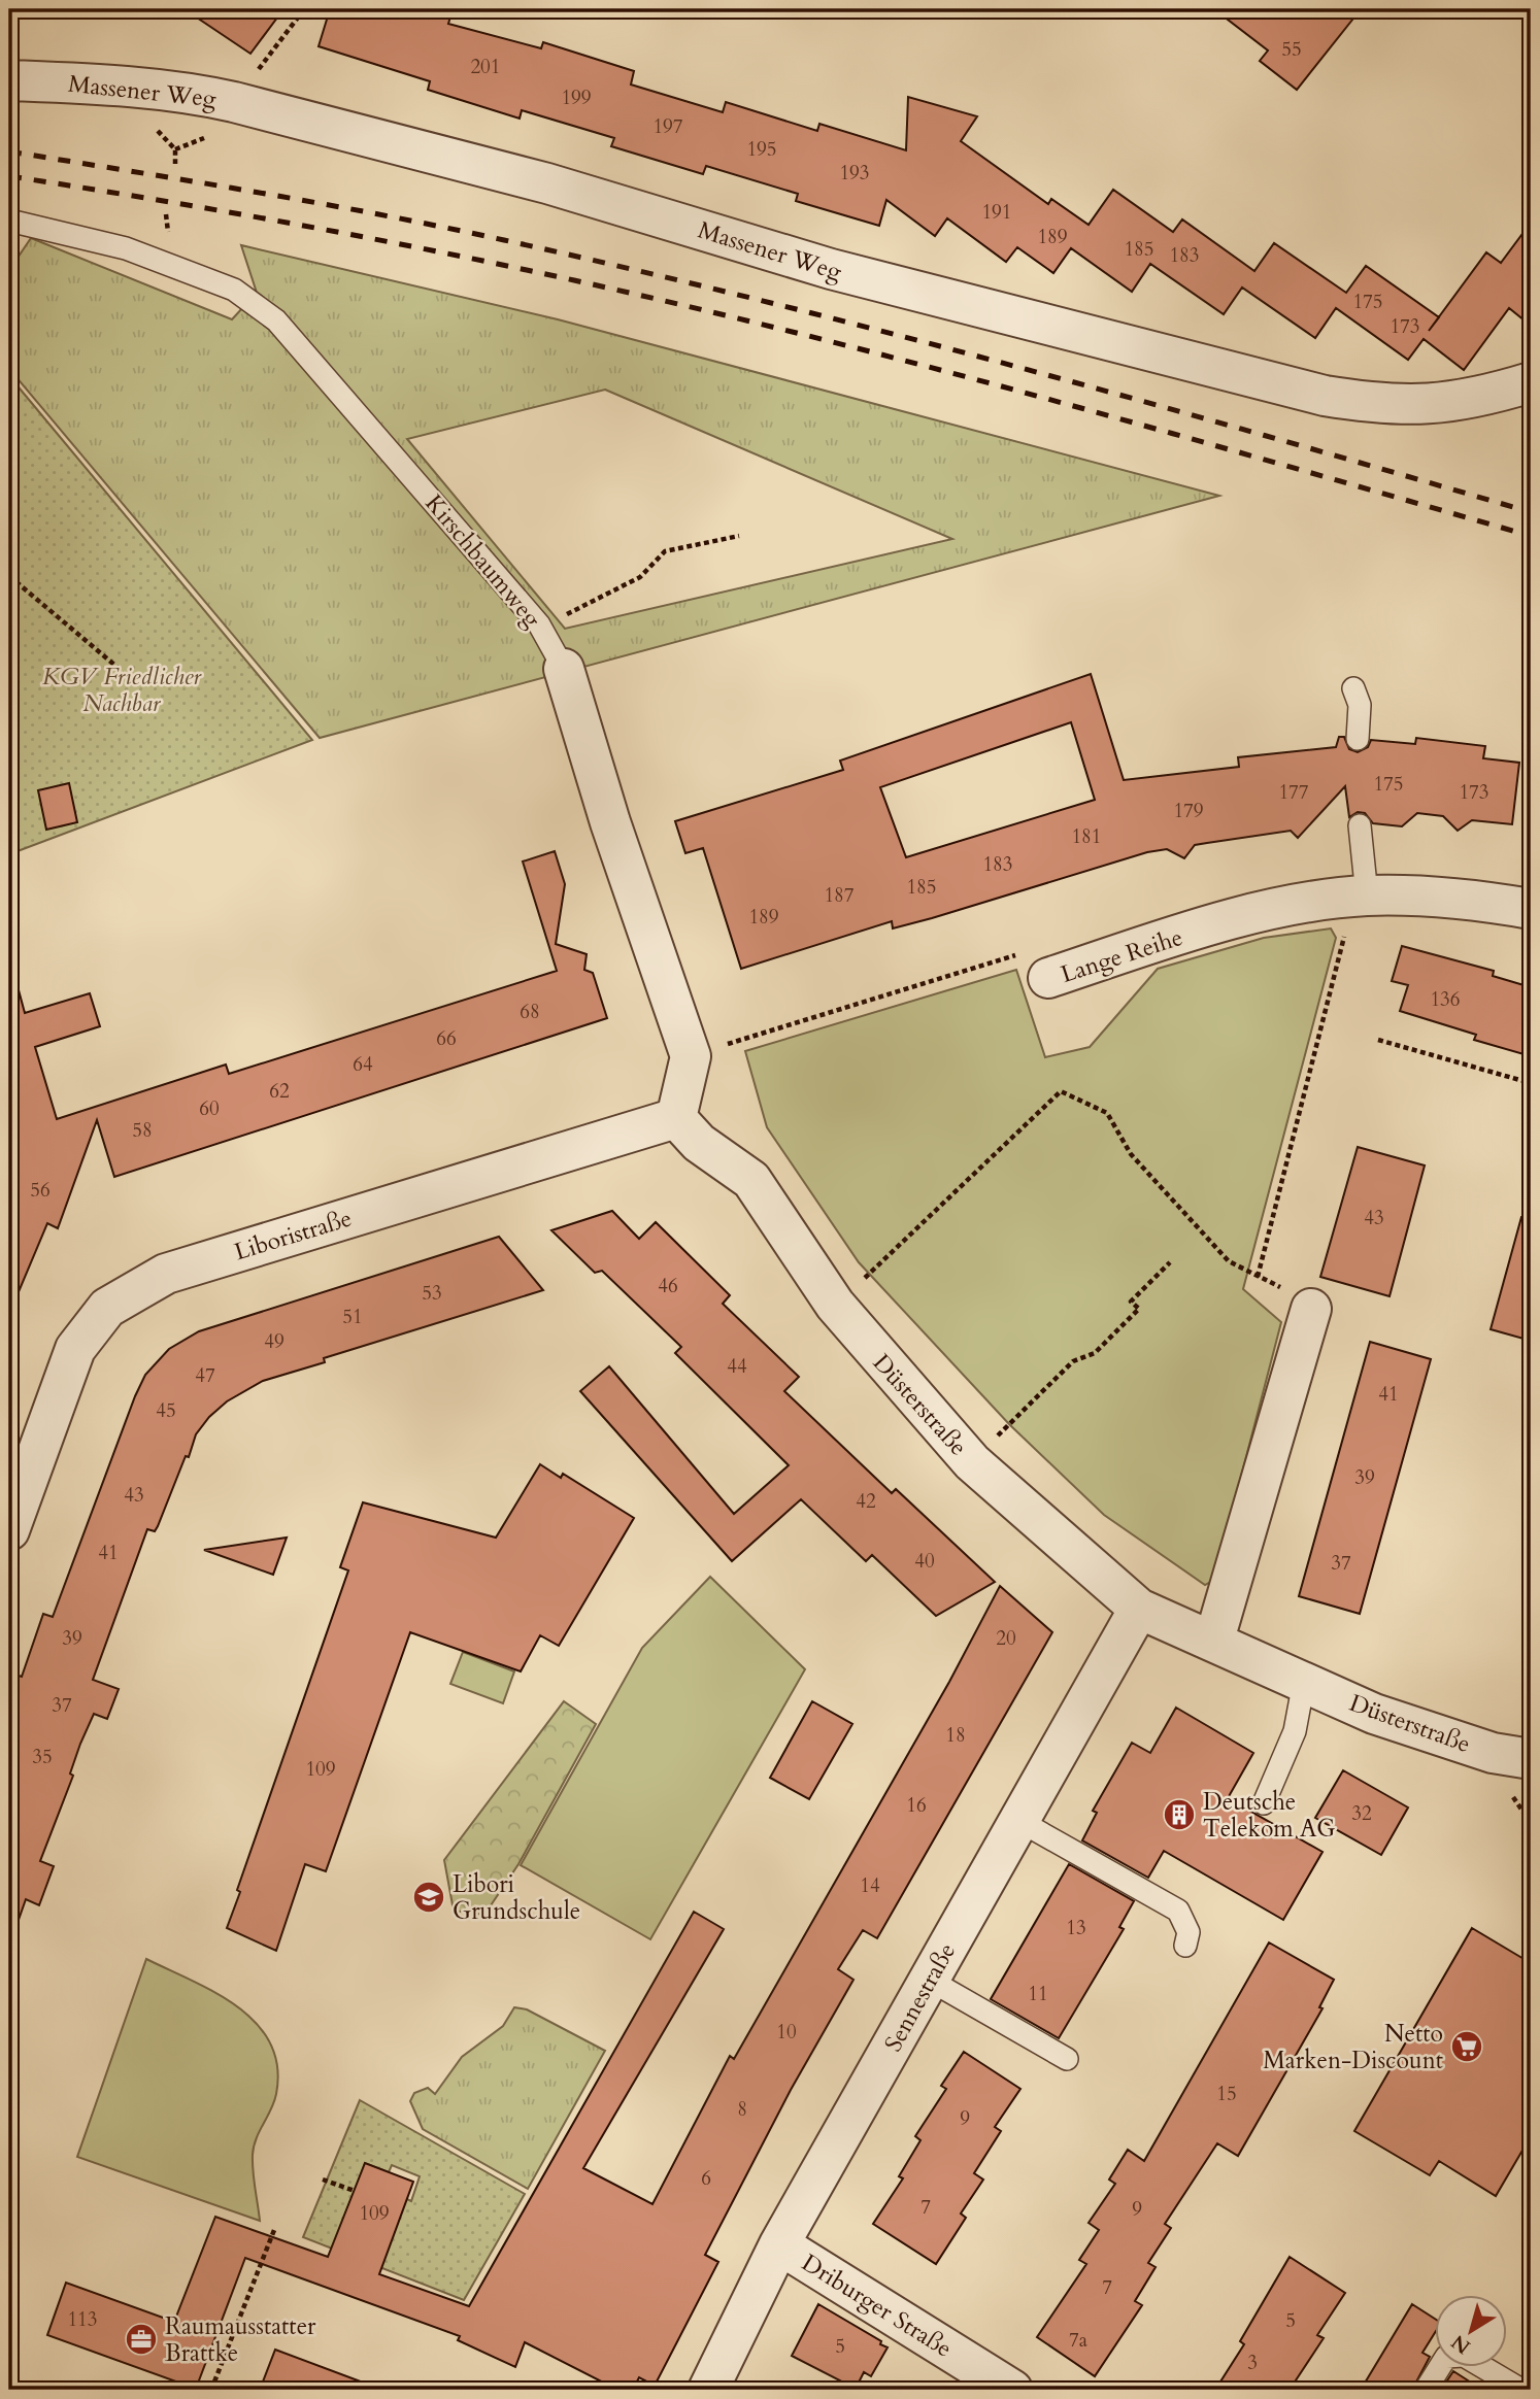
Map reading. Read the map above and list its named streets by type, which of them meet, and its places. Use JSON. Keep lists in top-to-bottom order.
{
  "streets": {
    "street": [
      "Massener Weg",
      "Kirschbaumweg",
      "Lange Reihe",
      "Liboristraße",
      "Düsterstraße",
      "Sennestraße",
      "Driburger Straße"
    ]
  },
  "crossings": [
    ["Kirschbaumweg", "Lange Reihe"],
    ["Liboristraße", "Düsterstraße"],
    ["Düsterstraße", "Sennestraße"],
    ["Sennestraße", "Driburger Straße"]
  ],
  "parks": ["KGV Friedlicher Nachbar"],
  "places": {
    "building": ["Deutsche Telekom AG"],
    "school or university": ["Libori Grundschule"],
    "supermarket": ["Netto Marken-Discount"],
    "office": ["Raumausstatter Brattke"]
  },
  "house_numbers": [
    "55",
    "201",
    "199",
    "197",
    "195",
    "193",
    "191",
    "189",
    "185",
    "183",
    "175",
    "173",
    "175",
    "177",
    "173",
    "179",
    "181",
    "183",
    "185",
    "187",
    "189",
    "136",
    "68",
    "66",
    "64",
    "62",
    "60",
    "58",
    "56",
    "43",
    "46",
    "53",
    "51",
    "49",
    "44",
    "47",
    "41",
    "45",
    "39",
    "43",
    "42",
    "41",
    "40",
    "37",
    "39",
    "20",
    "37",
    "18",
    "35",
    "109",
    "16",
    "32",
    "14",
    "13",
    "11",
    "10",
    "15",
    "8",
    "9",
    "6",
    "7",
    "9",
    "109",
    "7",
    "113",
    "5",
    "7a",
    "5",
    "3"
  ],
  "north": "bottom left"
}
